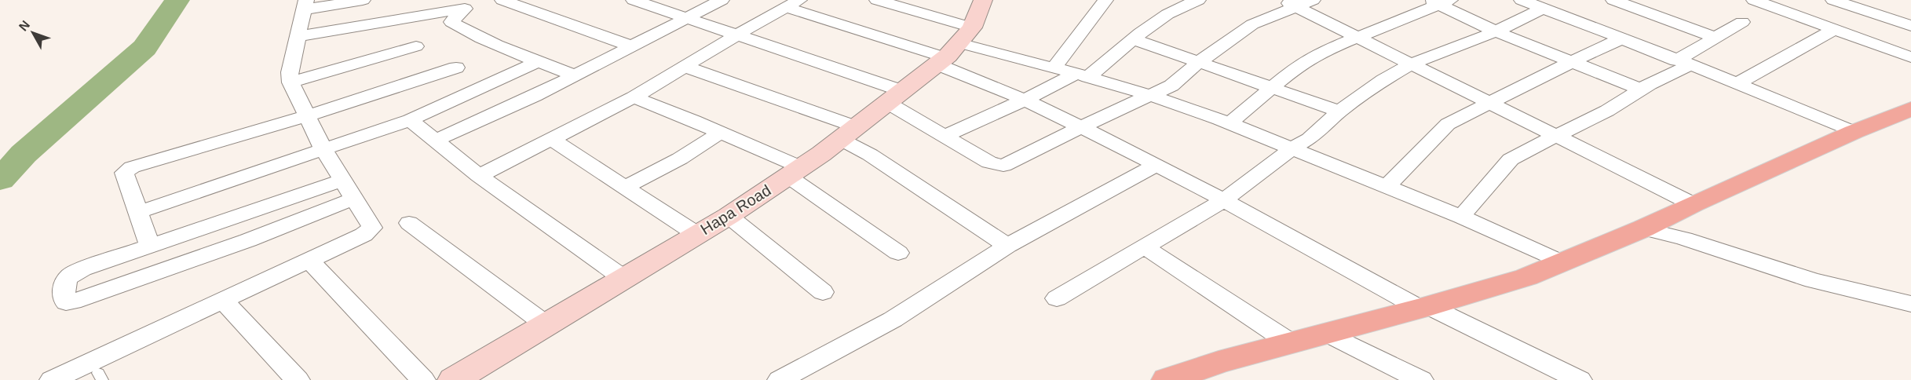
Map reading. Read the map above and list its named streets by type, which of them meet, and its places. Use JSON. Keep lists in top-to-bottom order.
{
  "streets": {
    "street": ["Hapa Road"]
  },
  "north": "top left"
}
